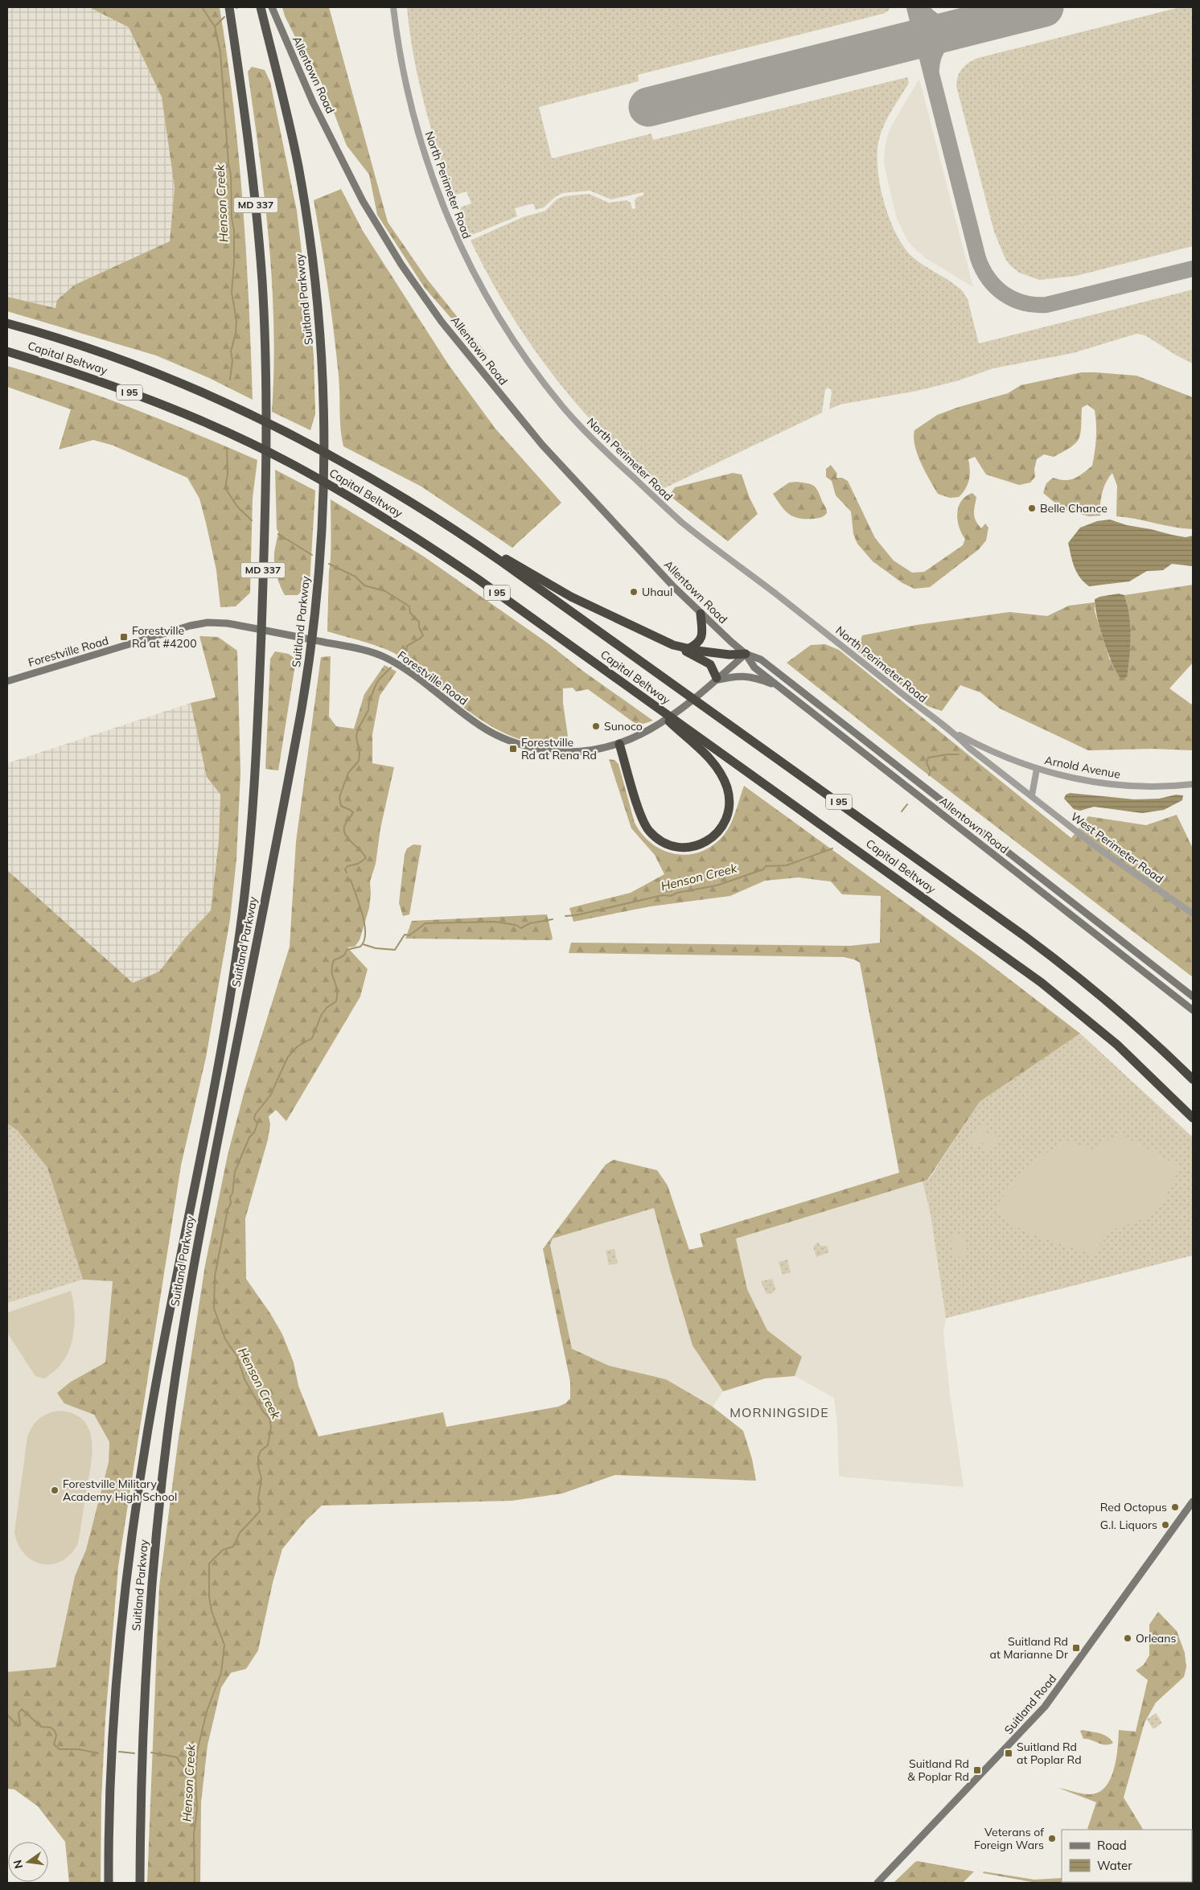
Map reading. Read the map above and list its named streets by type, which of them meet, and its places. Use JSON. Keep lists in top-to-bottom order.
{
  "streets": {
    "highway": [
      "MD 337",
      "Suitland Parkway",
      "Capital Beltway",
      "I 95"
    ],
    "main road": ["Allentown Road", "Forestville Road", "Suitland Road"],
    "street": ["North Perimeter Road", "Arnold Avenue", "West Perimeter Road"]
  },
  "crossings": [
    ["Allentown Road", "Forestville Road"],
    ["North Perimeter Road", "Arnold Avenue"],
    ["North Perimeter Road", "West Perimeter Road"],
    ["Suitland Parkway", "Forestville Road"]
  ],
  "districts": ["MORNINGSIDE"],
  "water": ["Henson Creek"],
  "places": {
    "other": [
      "Belle Chance",
      "Uhaul",
      "Sunoco",
      "Forestville Military Academy High School",
      "Red Octopus",
      "G.I. Liquors",
      "Orleans",
      "Veterans of Foreign Wars"
    ],
    "transit": [
      "Forestville Rd at #4200",
      "Forestville Rd at Rena Rd",
      "Suitland Rd at Marianne Dr",
      "Suitland Rd at Poplar Rd",
      "Suitland Rd & Poplar Rd"
    ]
  },
  "legend": ["Road", "Water"],
  "north": "left"
}
